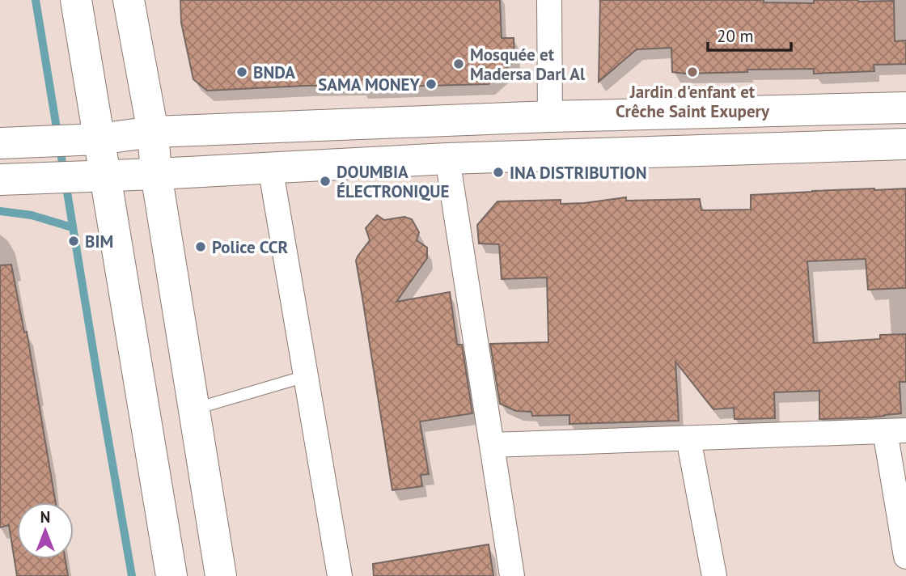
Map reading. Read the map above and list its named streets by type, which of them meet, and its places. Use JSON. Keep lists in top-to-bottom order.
{
  "places": [
    "Mosquée et Madersa Darl Al",
    "BNDA",
    "Jardin d'enfant et Crêche Saint Exupery",
    "SAMA MONEY",
    "INA DISTRIBUTION",
    "DOUMBIA ÉLECTRONIQUE",
    "BIM",
    "Police CCR"
  ],
  "scale_bar": "20 m",
  "north": "top"
}
